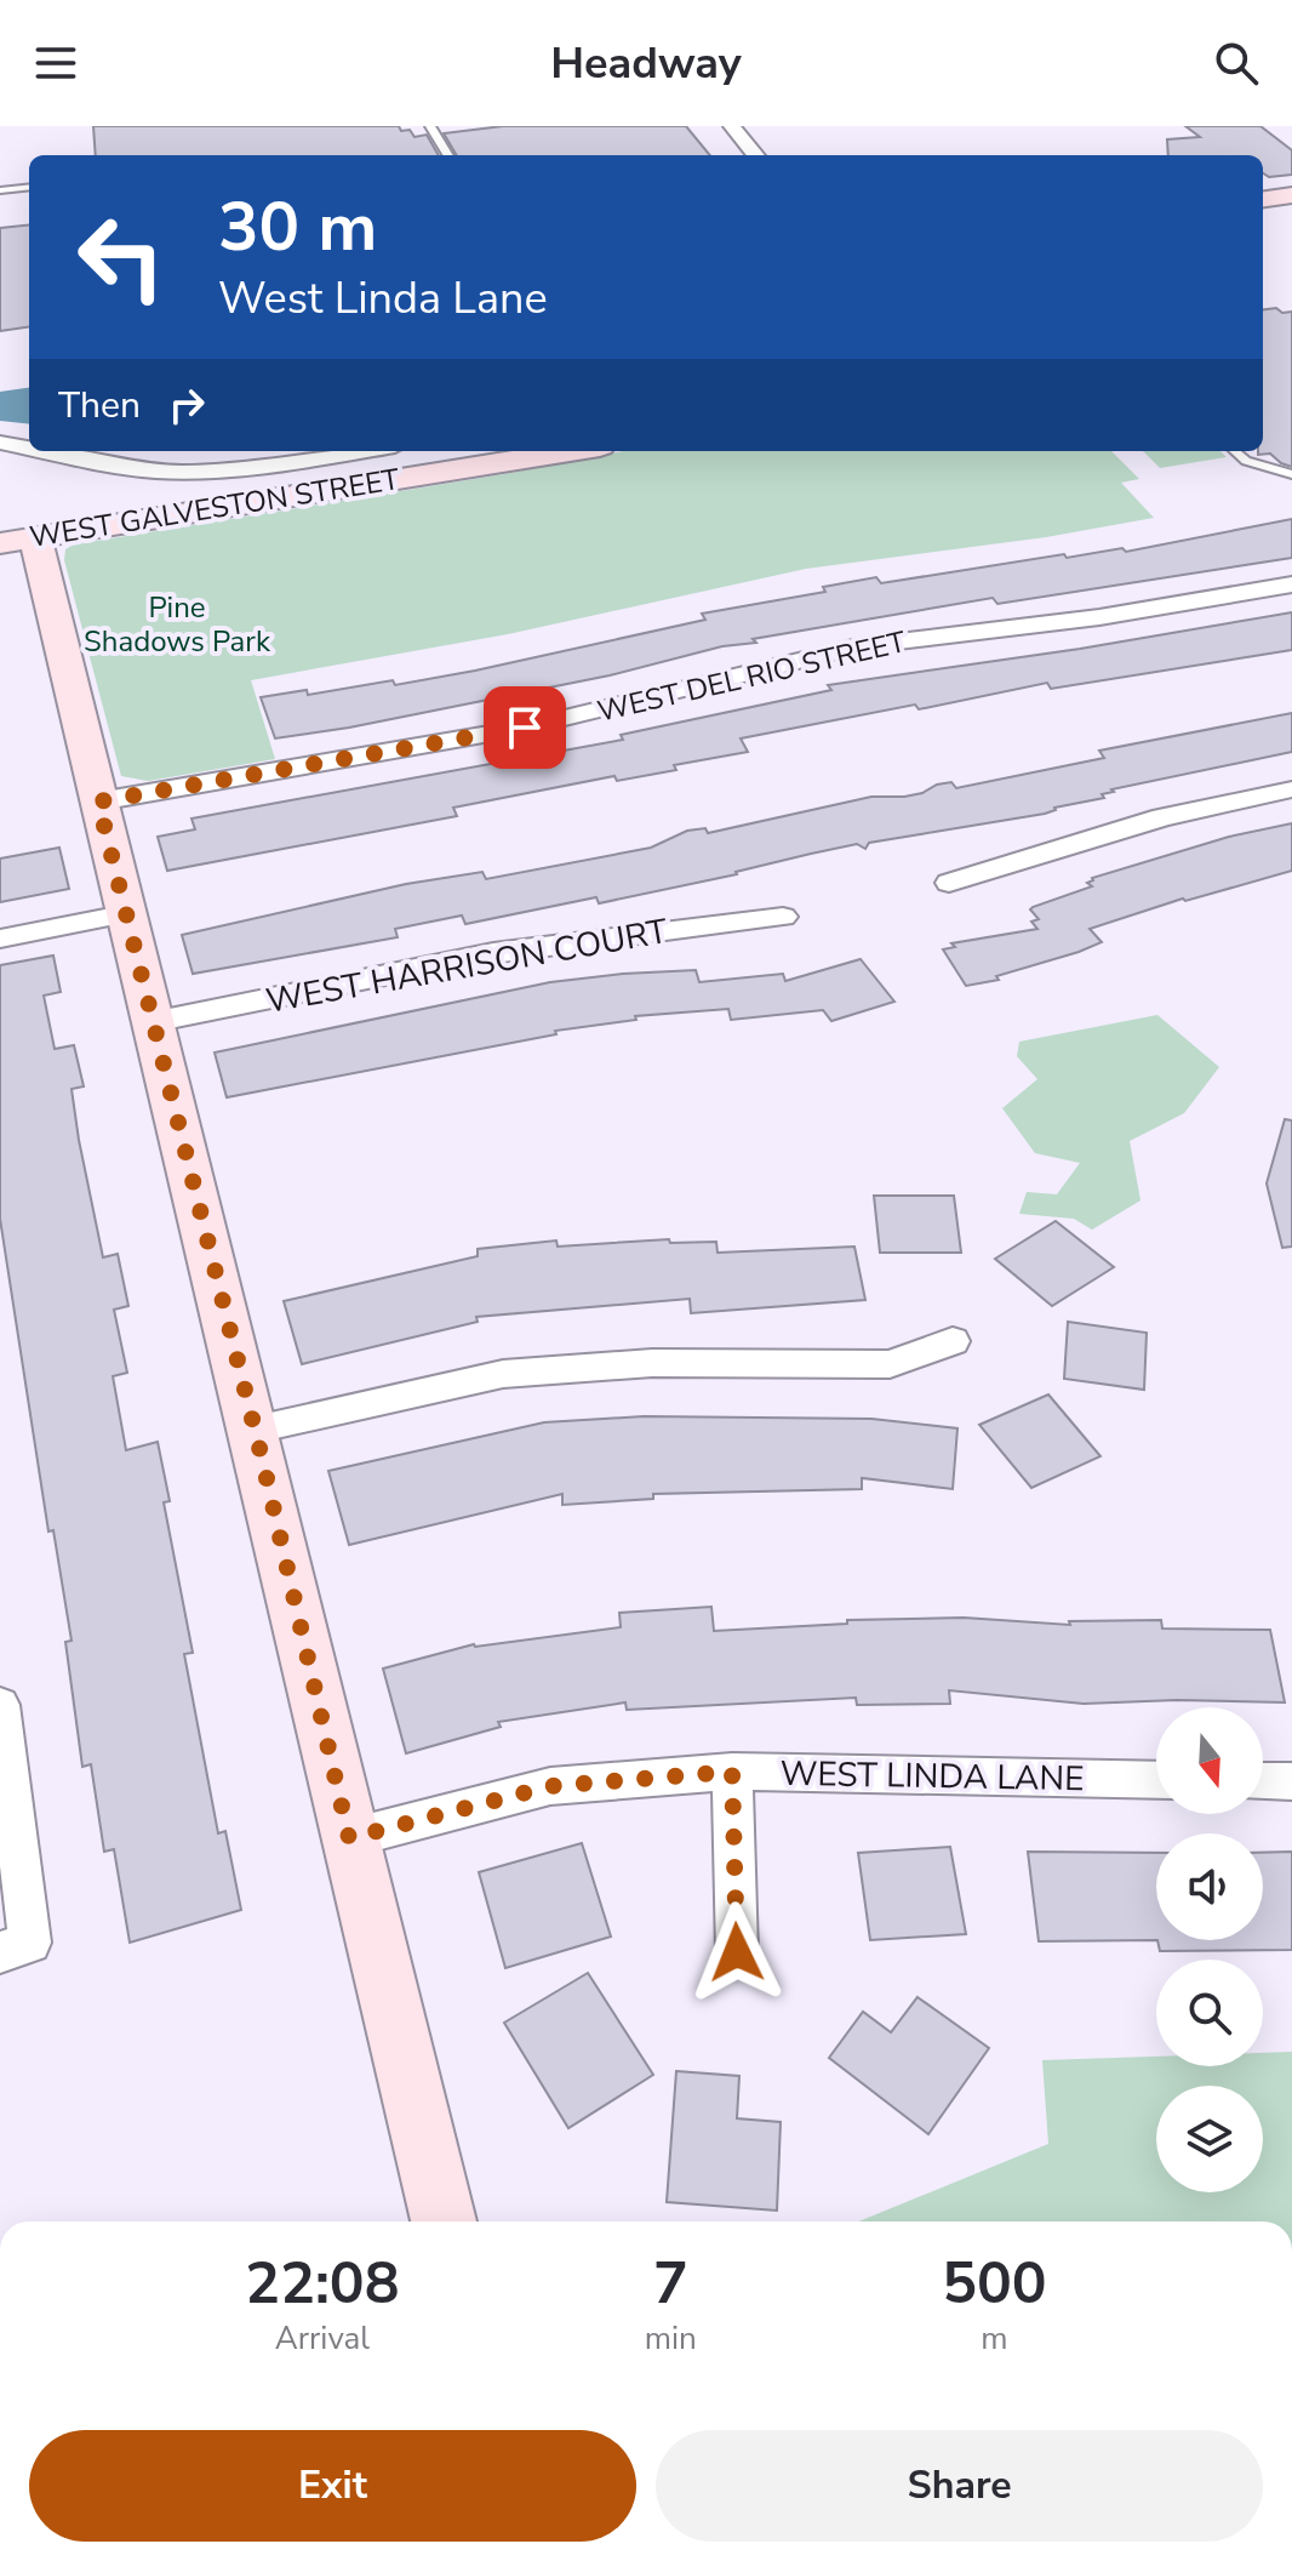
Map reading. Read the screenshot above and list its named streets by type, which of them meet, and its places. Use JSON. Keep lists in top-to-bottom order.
{
  "streets": {
    "street": [
      "WEST GALVESTON STREET",
      "WEST DEL RIO STREET",
      "WEST HARRISON COURT",
      "WEST LINDA LANE"
    ]
  },
  "parks": ["Pine Shadows Park"],
  "north": "bottom",
  "page": {
    "header": "Headway",
    "turn": ["30 m", "West Linda Lane"],
    "then": "Then",
    "eta": [
      "22:08",
      "Arrival",
      "7",
      "min",
      "500",
      "m"
    ],
    "buttons": ["Exit", "Share"]
  }
}
